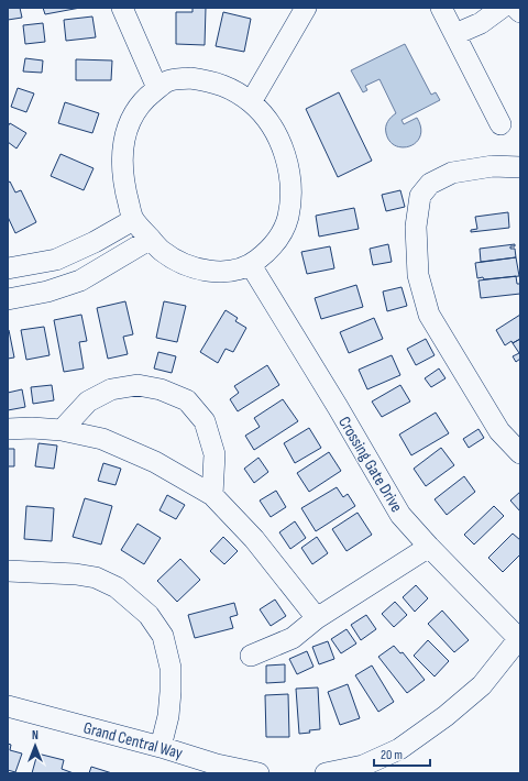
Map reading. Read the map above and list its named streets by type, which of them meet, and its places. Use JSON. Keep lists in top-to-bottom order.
{
  "streets": {
    "street": ["Crossing Gate Drive", "Grand Central Way"]
  },
  "scale_bar": "20 m",
  "north": "top"
}
